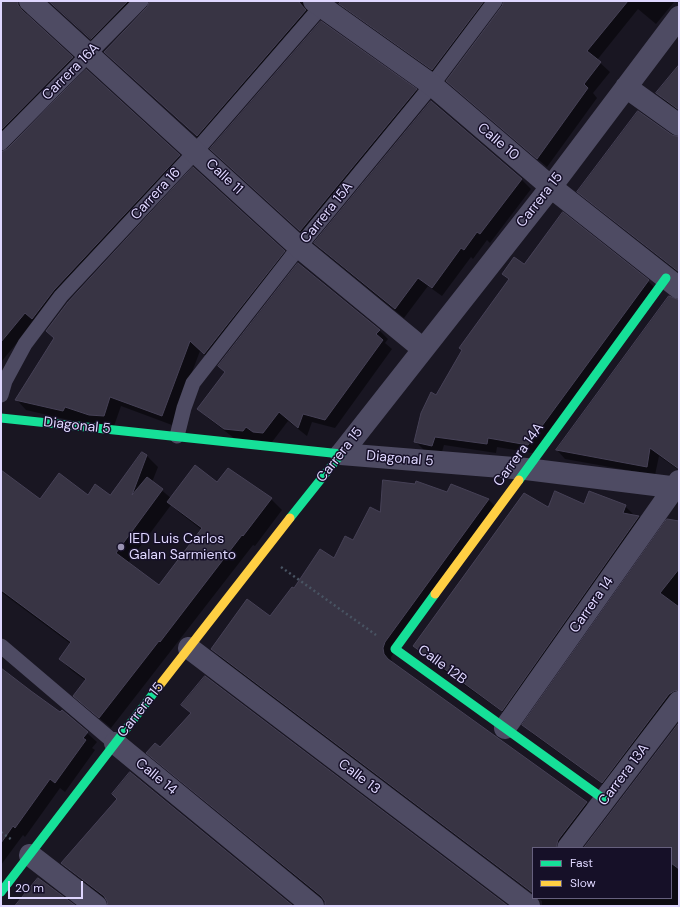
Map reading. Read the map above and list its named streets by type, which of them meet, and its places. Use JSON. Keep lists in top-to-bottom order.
{
  "streets": {
    "street": [
      "Calle 10",
      "Calle 11",
      "Carrera 15",
      "Diagonal 5",
      "Carrera 14A",
      "Carrera 14",
      "Calle 12B",
      "Carrera 13A",
      "Calle 14",
      "Calle 13"
    ],
    "lane": ["Carrera 16A", "Carrera 16", "Carrera 15A"]
  },
  "crossings": [
    ["Carrera 16A", "Calle 11"],
    ["Calle 10", "Carrera 16"],
    ["Calle 10", "Carrera 15"],
    ["Calle 10", "Carrera 15A"],
    ["Calle 10", "Carrera 14A"],
    ["Calle 11", "Carrera 16"],
    ["Calle 11", "Carrera 15"],
    ["Calle 11", "Carrera 15A"],
    ["Carrera 15", "Diagonal 5"],
    ["Carrera 15", "Calle 12B"],
    ["Carrera 15", "Calle 14"],
    ["Carrera 15", "Calle 13"],
    ["Carrera 15A", "Diagonal 5"],
    ["Diagonal 5", "Carrera 14A"],
    ["Diagonal 5", "Carrera 14"],
    ["Carrera 14A", "Calle 12B"],
    ["Carrera 14", "Calle 12B"],
    ["Calle 12B", "Carrera 13A"]
  ],
  "places": ["IED Luis Carlos Galan Sarmiento"],
  "legend": ["Fast", "Slow"],
  "scale_bar": "20 m"
}
